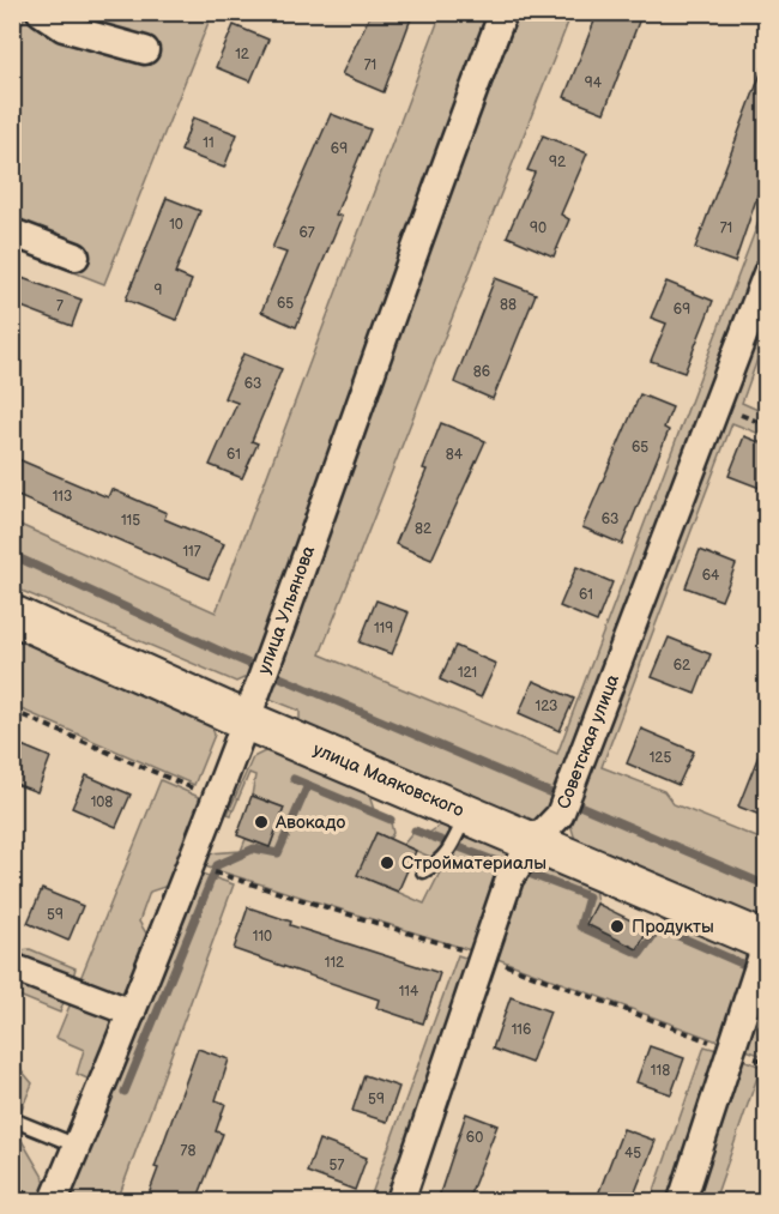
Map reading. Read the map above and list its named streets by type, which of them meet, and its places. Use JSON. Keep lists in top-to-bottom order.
{
  "streets": {
    "main road": ["улица Маяковского"],
    "street": ["улица Ульянова", "Советская улица"]
  },
  "crossings": [
    ["улица Ульянова", "улица Маяковского"],
    ["Советская улица", "улица Маяковского"]
  ],
  "places": ["Авокадо", "Стройматериалы", "Продукты"],
  "house_numbers": [
    "12",
    "71",
    "94",
    "11",
    "69",
    "92",
    "10",
    "90",
    "71",
    "67",
    "9",
    "65",
    "88",
    "7",
    "69",
    "86",
    "63",
    "65",
    "61",
    "84",
    "113",
    "63",
    "115",
    "82",
    "117",
    "64",
    "61",
    "119",
    "62",
    "121",
    "123",
    "125",
    "108",
    "59",
    "110",
    "112",
    "114",
    "116",
    "118",
    "59",
    "60",
    "78",
    "45",
    "57"
  ]
}
